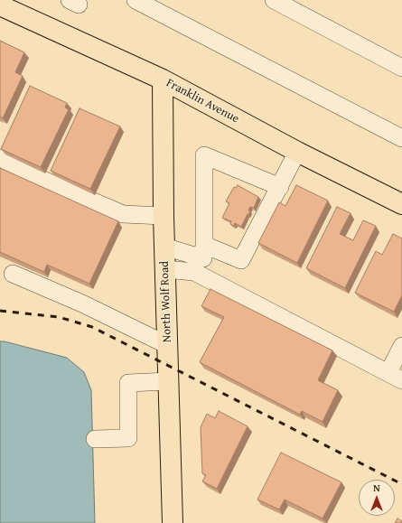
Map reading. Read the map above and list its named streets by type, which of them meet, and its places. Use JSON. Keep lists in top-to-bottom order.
{
  "streets": {
    "main road": ["Franklin Avenue", "North Wolf Road"]
  },
  "crossings": [
    ["Franklin Avenue", "North Wolf Road"]
  ],
  "north": "top"
}
